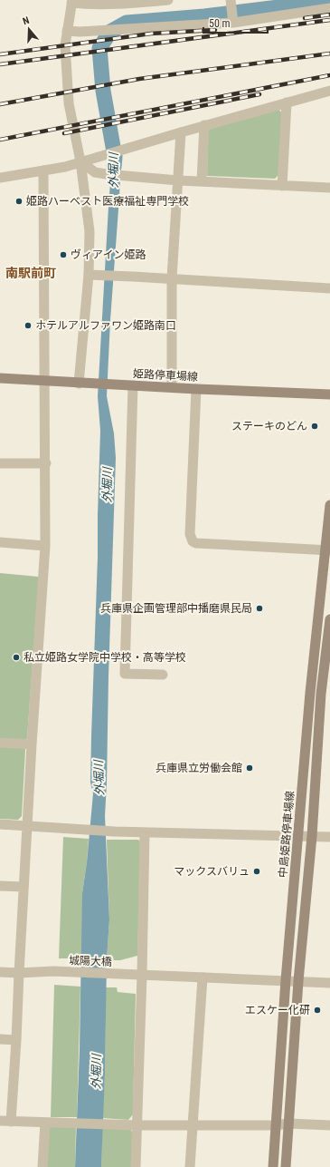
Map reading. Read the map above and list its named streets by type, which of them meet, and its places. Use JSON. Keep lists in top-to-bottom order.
{
  "streets": {
    "main road": ["姫路停車場線", "中島姫路停車場線"],
    "street": ["城陽大橋"]
  },
  "crossings": [
    ["中島姫路停車場線", "城陽大橋"]
  ],
  "districts": ["南駅前町"],
  "water": ["外堀川"],
  "places": [
    "姫路ハーベスト医療福祉専門学校",
    "ヴィアイン姫路",
    "ホテルアルファワン姫路南口",
    "ステーキのどん",
    "兵庫県企画管理部中播磨県民局",
    "私立姫路女学院中学校・高等学校",
    "兵庫県立労働会館",
    "マックスバリュ",
    "エスケー化研"
  ],
  "scale_bar": "50 m",
  "north": "top"
}
